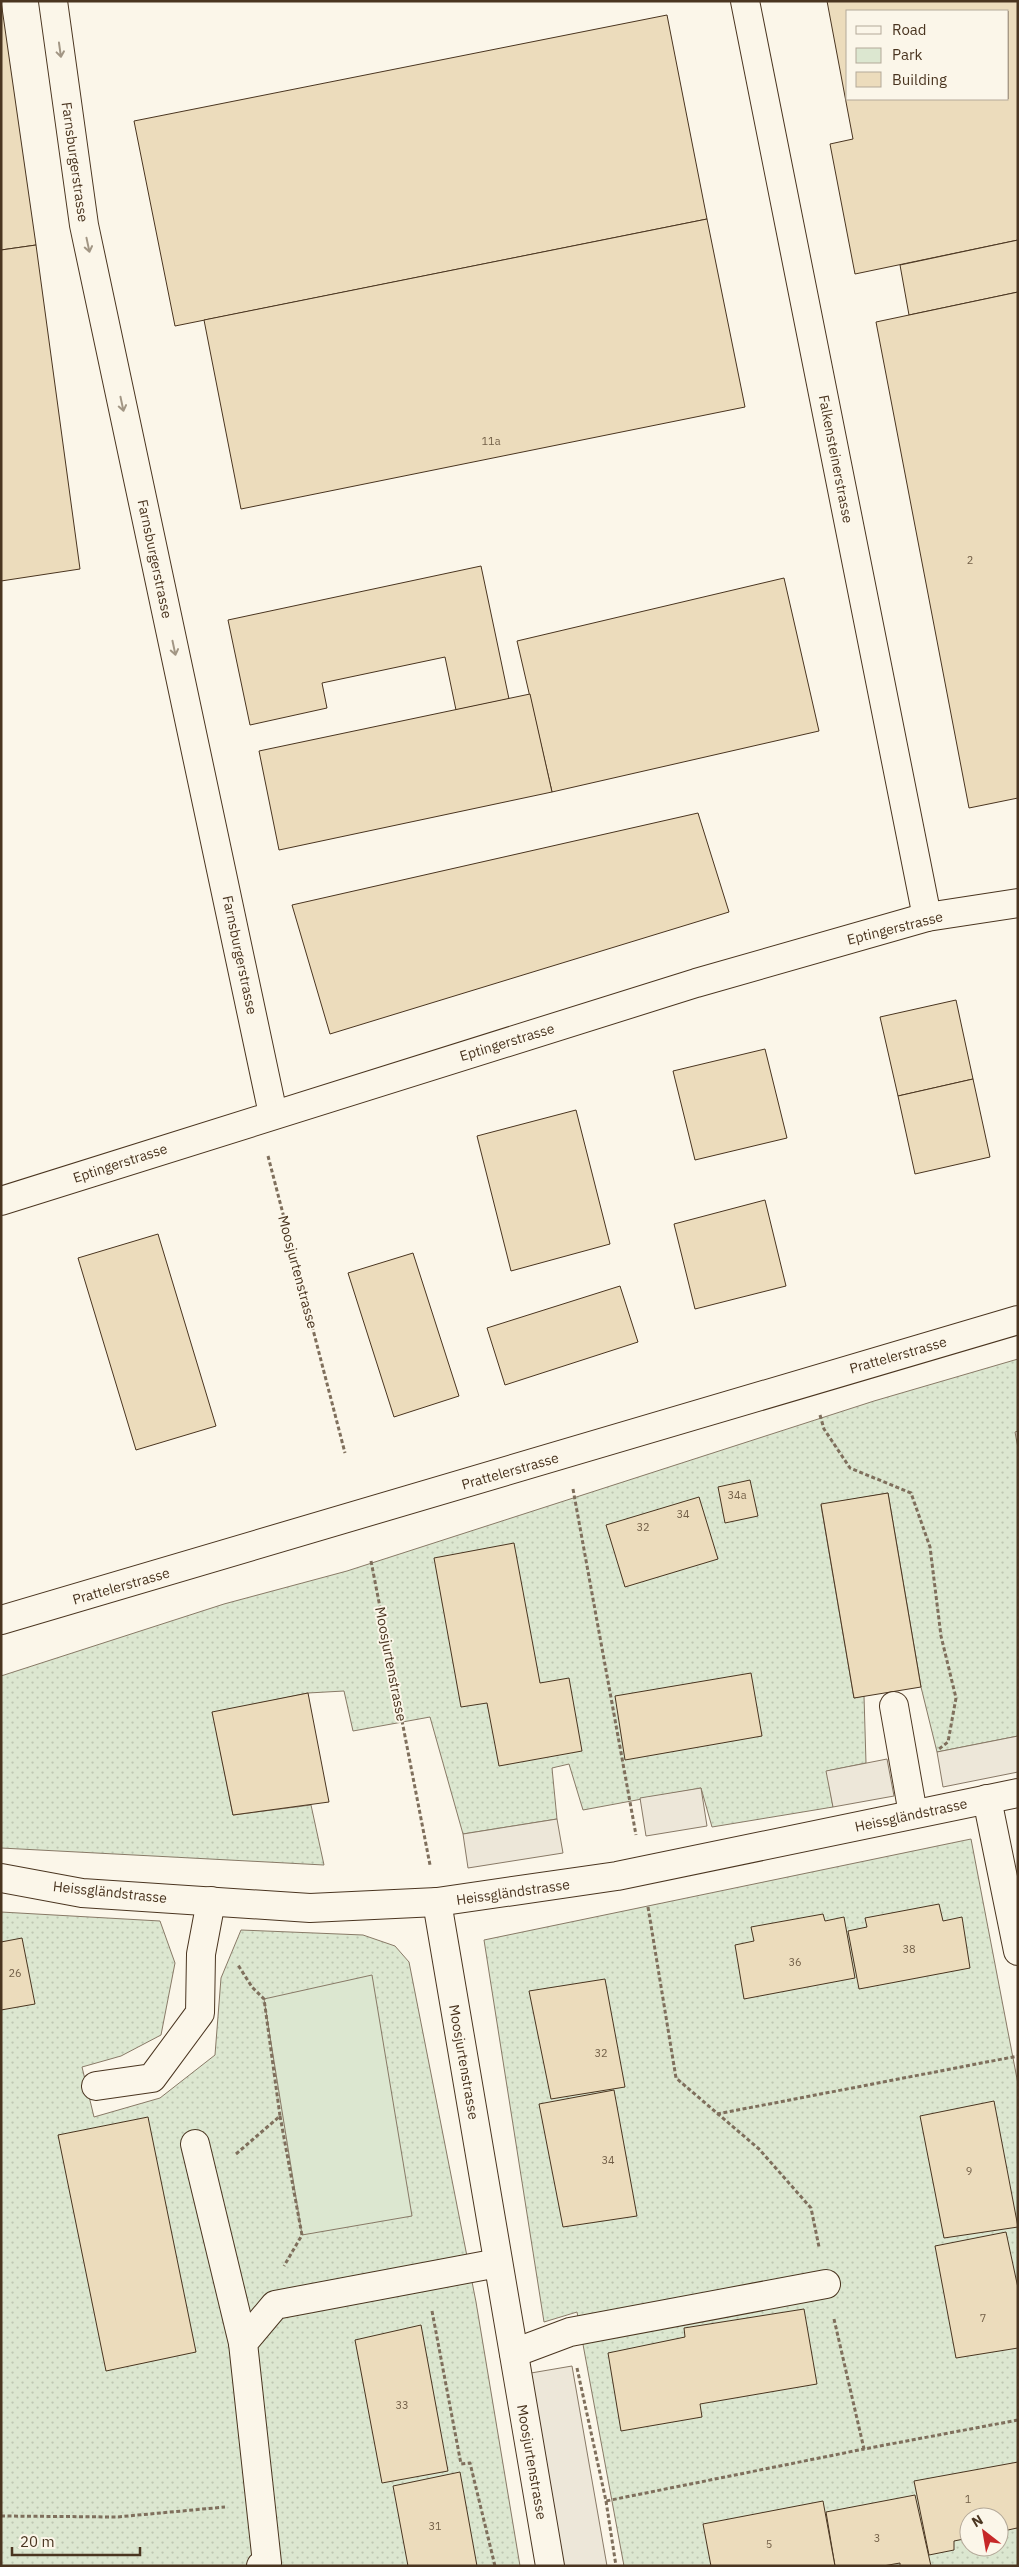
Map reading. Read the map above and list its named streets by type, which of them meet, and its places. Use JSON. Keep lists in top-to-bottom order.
{
  "streets": {
    "street": [
      "Farnsburgerstrasse",
      "Falkensteinerstrasse",
      "Eptingerstrasse",
      "Moosjurtenstrasse",
      "Prattelerstrasse",
      "Heissgländstrasse"
    ]
  },
  "crossings": [
    ["Farnsburgerstrasse", "Eptingerstrasse"],
    ["Farnsburgerstrasse", "Moosjurtenstrasse"],
    ["Falkensteinerstrasse", "Eptingerstrasse"],
    ["Eptingerstrasse", "Moosjurtenstrasse"],
    ["Moosjurtenstrasse", "Heissgländstrasse"]
  ],
  "one_way": ["Farnsburgerstrasse"],
  "house_numbers": [
    "11a",
    "2",
    "34a",
    "34",
    "32",
    "38",
    "36",
    "26",
    "32",
    "34",
    "9",
    "7",
    "33",
    "1",
    "31",
    "3",
    "5"
  ],
  "legend": ["Road", "Park", "Building"],
  "scale_bar": "20 m",
  "north": "top left"
}
